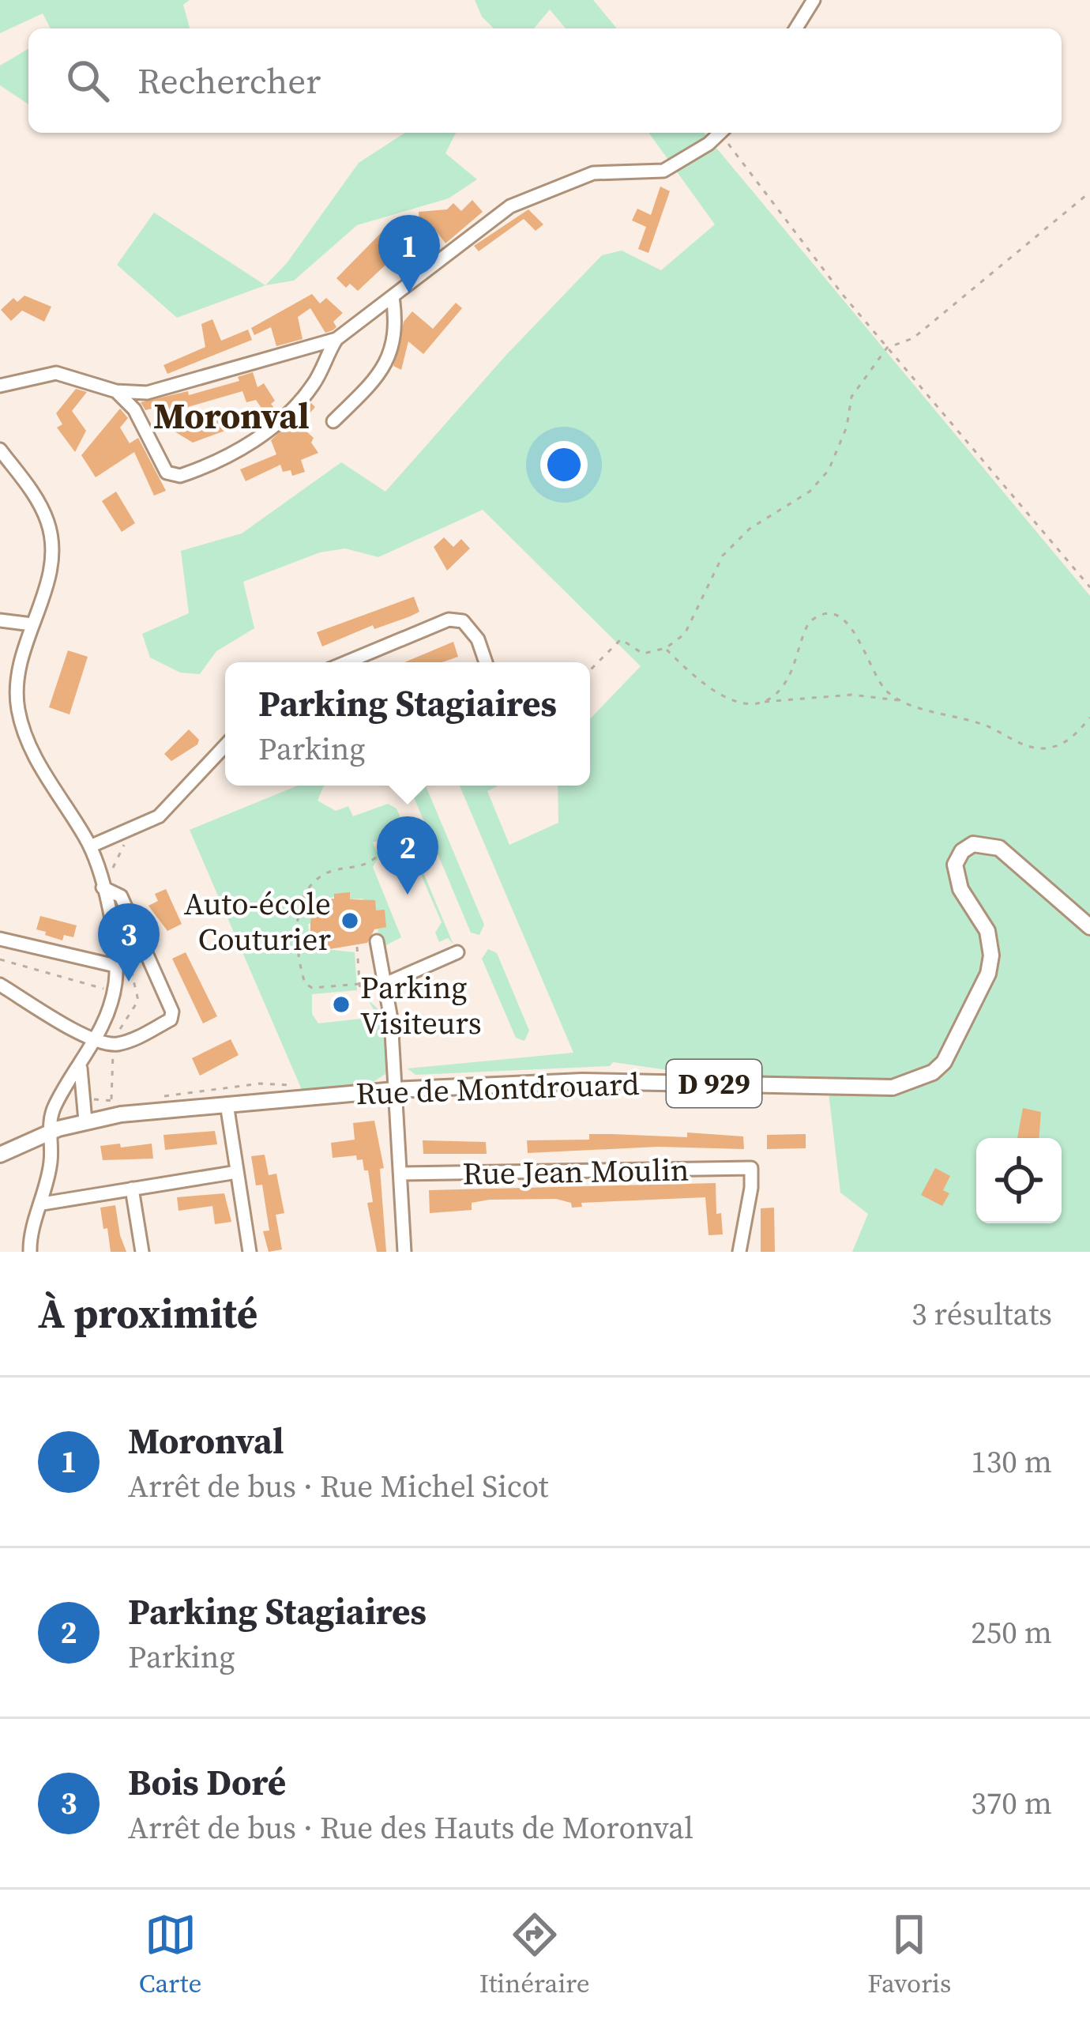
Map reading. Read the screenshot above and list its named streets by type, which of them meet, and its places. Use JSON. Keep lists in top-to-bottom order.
{
  "streets": {
    "main road": ["D 929", "Rue de Montdrouard"],
    "street": ["Rue Jean Moulin"]
  },
  "districts": ["Moronval"],
  "places": ["Auto-école Couturier", "Parking Visiteurs"],
  "page": {
    "search": "Rechercher",
    "pins": ["1", "2", "3"],
    "popup": ["Parking Stagiaires", "Parking"],
    "heading": ["À proximité", "3 résultats"],
    "list": [
      {
        "mark": "1",
        "name": "Moronval",
        "note": "Arrêt de bus · Rue Michel Sicot",
        "value": "130 m"
      },
      {
        "mark": "2",
        "name": "Parking Stagiaires",
        "note": "Parking",
        "value": "250 m"
      },
      {
        "mark": "3",
        "name": "Bois Doré",
        "note": "Arrêt de bus · Rue des Hauts de Moronval",
        "value": "370 m"
      }
    ],
    "nav": ["Carte", "Itinéraire", "Favoris"]
  }
}
